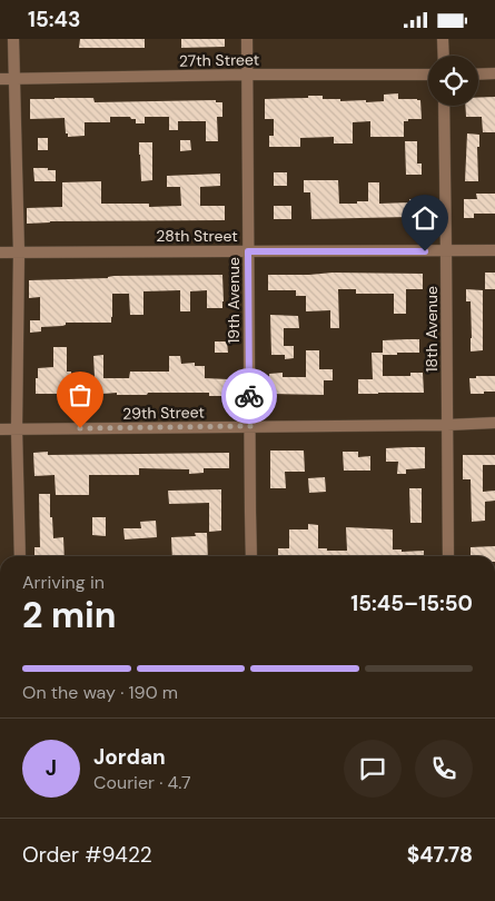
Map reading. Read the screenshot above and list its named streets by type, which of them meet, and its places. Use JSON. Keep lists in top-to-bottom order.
{
  "streets": {
    "street": [
      "27th Street",
      "28th Street",
      "19th Avenue",
      "18th Avenue",
      "29th Street"
    ]
  },
  "crossings": [
    ["27th Street", "19th Avenue"],
    ["28th Street", "19th Avenue"],
    ["28th Street", "18th Avenue"],
    ["19th Avenue", "29th Street"],
    ["18th Avenue", "29th Street"]
  ],
  "page": {
    "status": "15:43",
    "heading": ["2 min", "Arriving in", "15:45–15:50"],
    "panel": [
      "Jordan",
      "Courier · 4.7",
      "Order #9422",
      "$47.78"
    ],
    "bar": "On the way · 190 m",
    "round": "J"
  }
}
